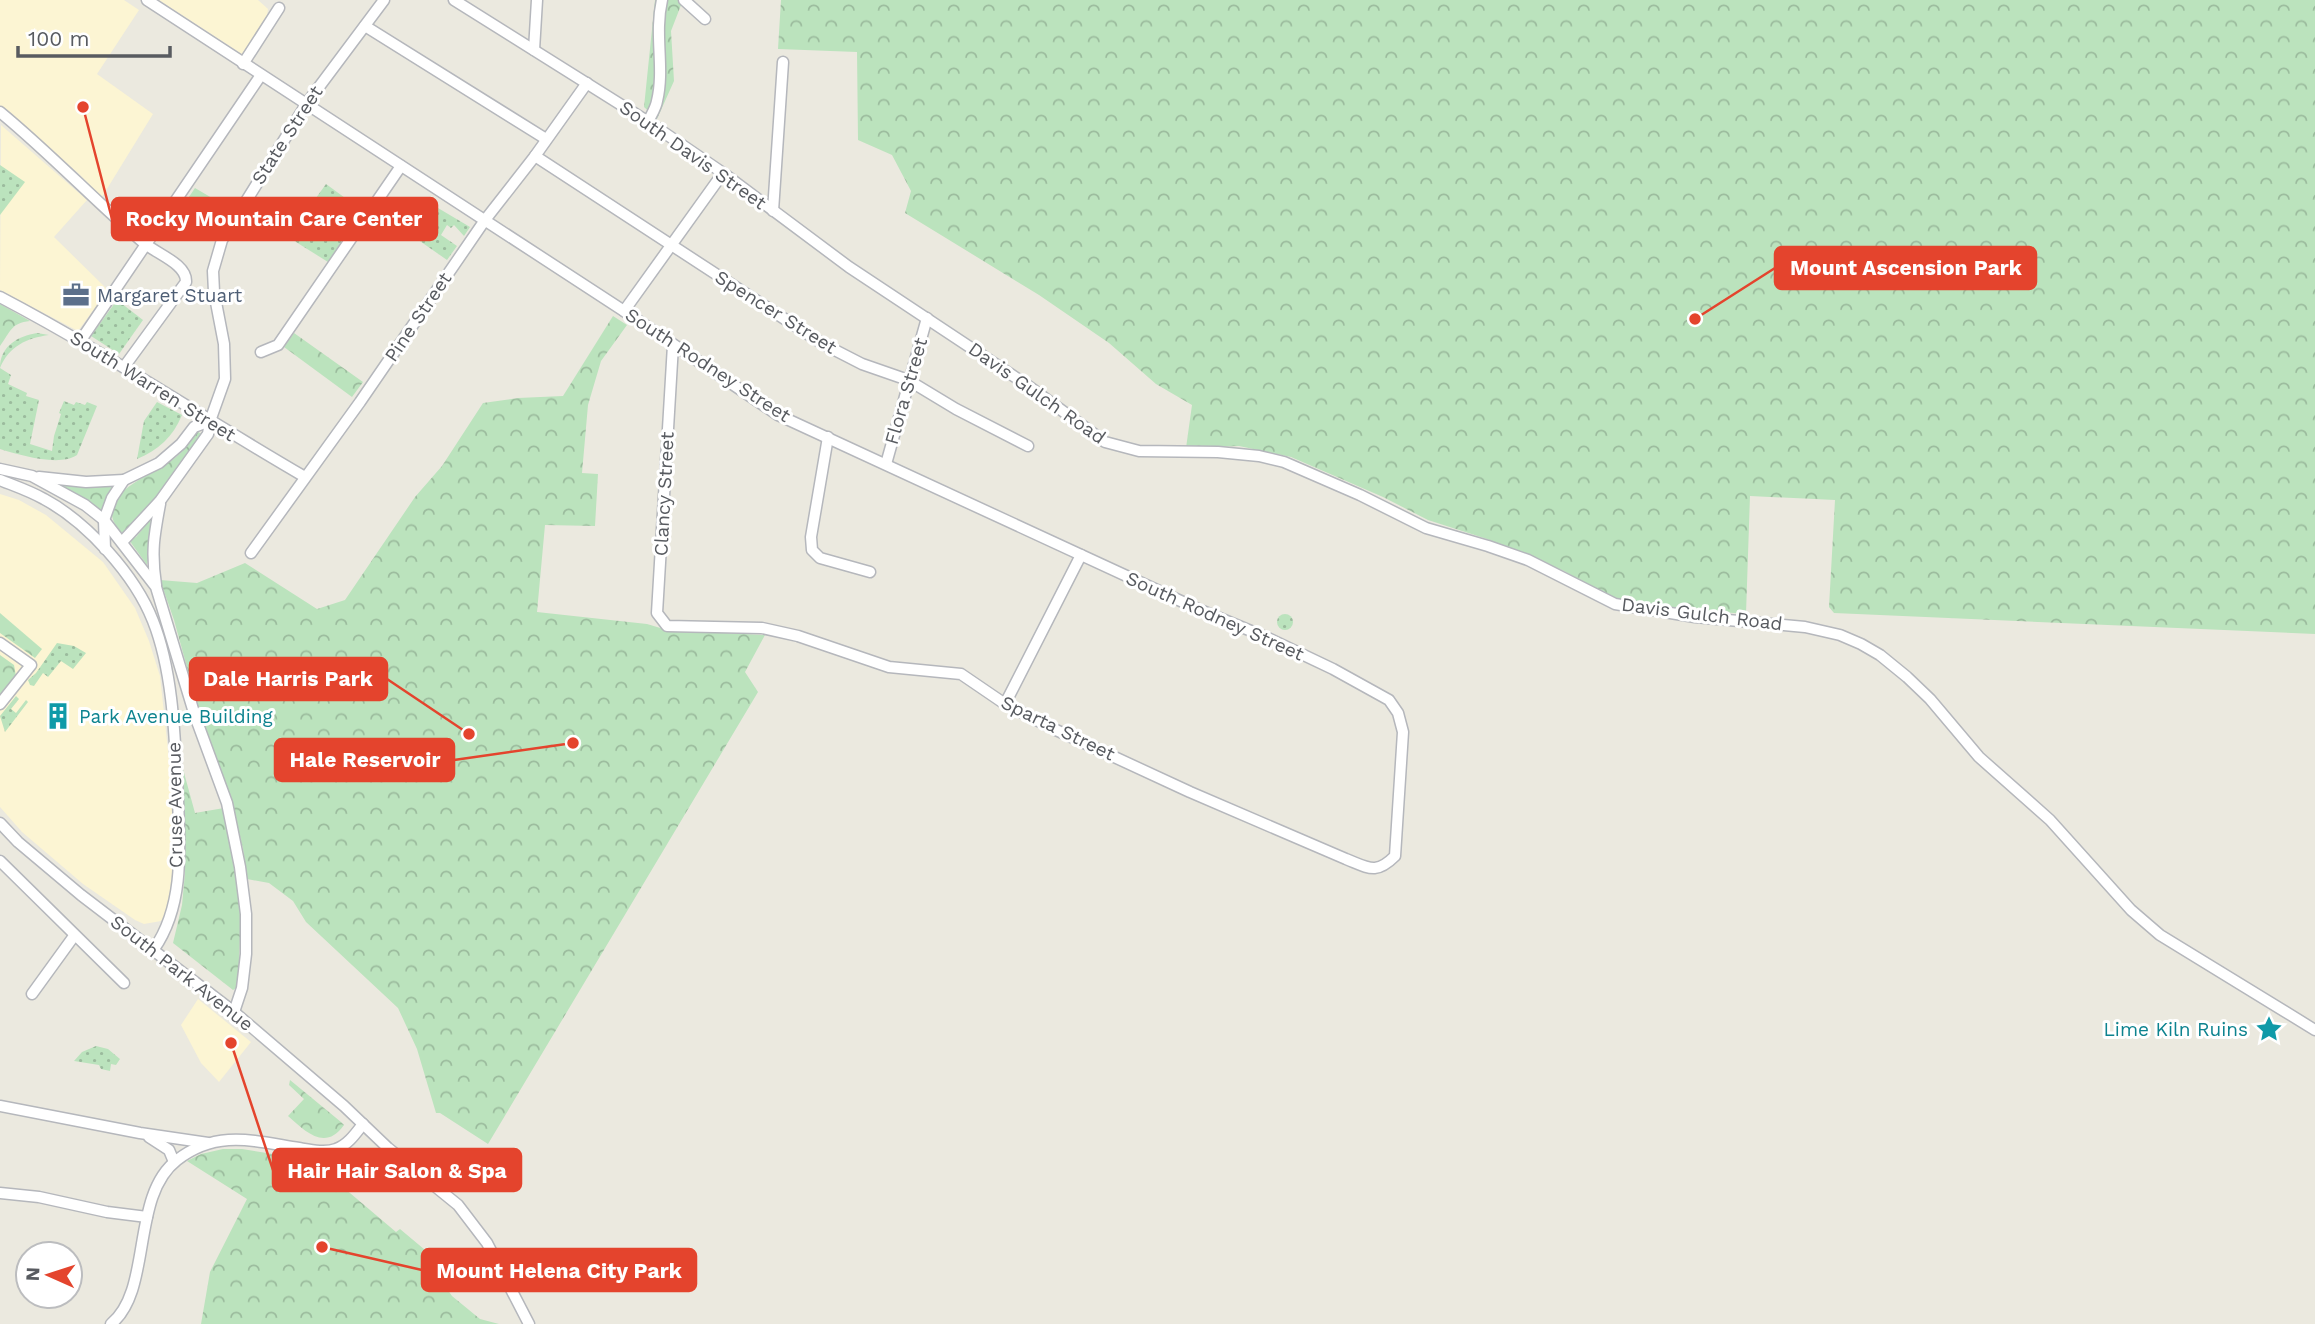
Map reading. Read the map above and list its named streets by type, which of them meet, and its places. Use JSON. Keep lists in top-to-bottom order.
{
  "streets": {
    "street": [
      "State Street",
      "South Davis Street",
      "Spencer Street",
      "Pine Street",
      "South Rodney Street",
      "South Warren Street",
      "Flora Street",
      "Davis Gulch Road",
      "Clancy Street",
      "Sparta Street",
      "Cruse Avenue",
      "South Park Avenue"
    ]
  },
  "crossings": [
    ["State Street", "South Rodney Street"],
    ["State Street", "South Warren Street"],
    ["South Davis Street", "Pine Street"],
    ["South Davis Street", "Flora Street"],
    ["South Davis Street", "Davis Gulch Road"],
    ["Spencer Street", "Pine Street"],
    ["Spencer Street", "Flora Street"],
    ["Pine Street", "South Rodney Street"],
    ["Pine Street", "South Warren Street"],
    ["South Rodney Street", "Flora Street"],
    ["South Rodney Street", "Clancy Street"],
    ["South Rodney Street", "Sparta Street"],
    ["Flora Street", "Davis Gulch Road"],
    ["Clancy Street", "Sparta Street"],
    ["Cruse Avenue", "South Park Avenue"]
  ],
  "places": {
    "other": [
      "Rocky Mountain Care Center",
      "Mount Ascension Park",
      "Dale Harris Park",
      "Hale Reservoir",
      "Hair Hair Salon & Spa",
      "Mount Helena City Park"
    ],
    "office": ["Margaret Stuart"],
    "building": ["Park Avenue Building"],
    "place": ["Lime Kiln Ruins"]
  },
  "scale_bar": "100 m",
  "north": "left"
}
